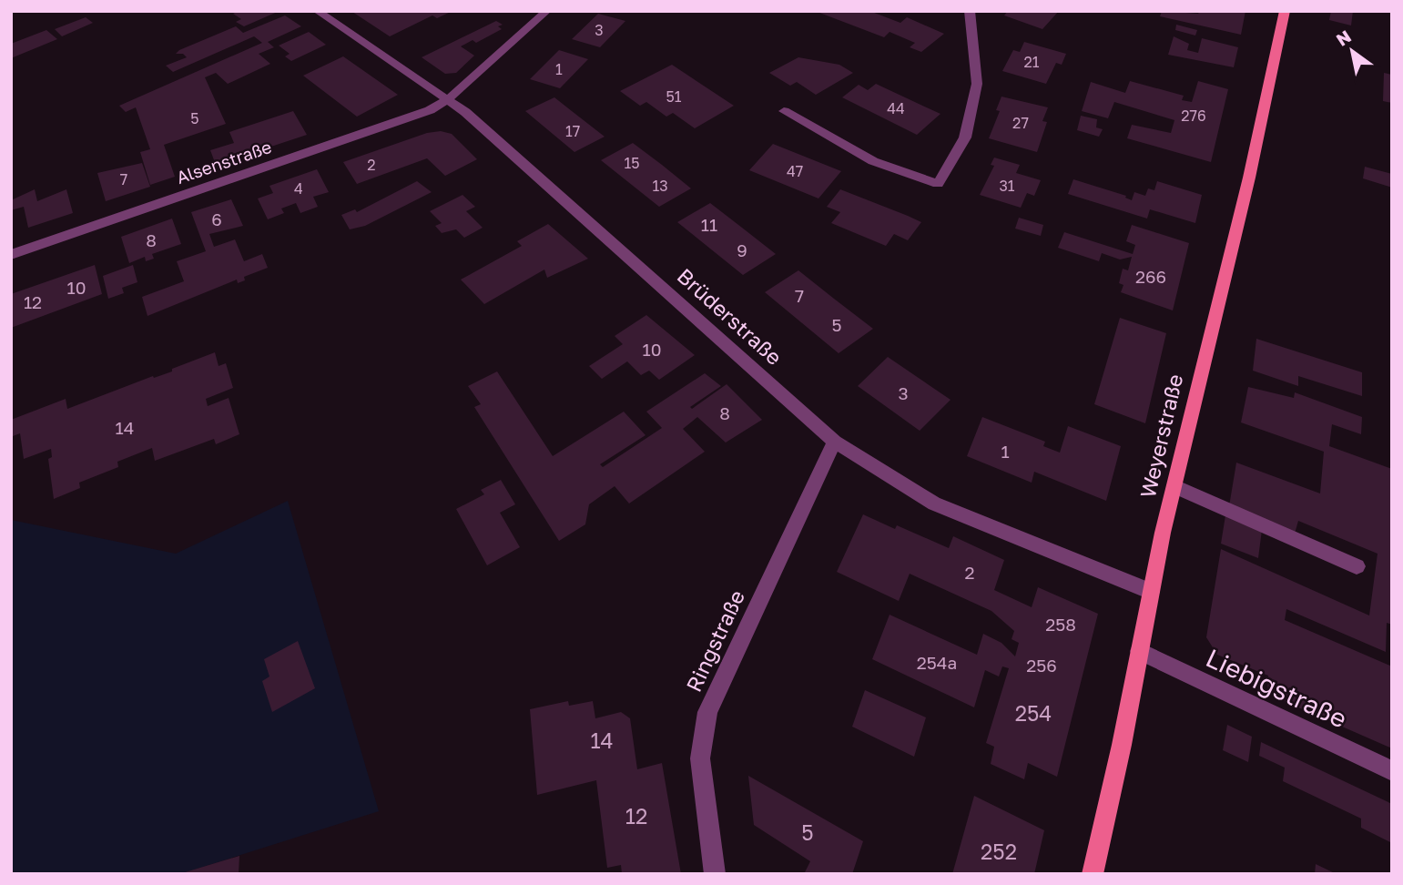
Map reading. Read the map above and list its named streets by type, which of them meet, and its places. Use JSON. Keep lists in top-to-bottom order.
{
  "streets": {
    "main road": ["Weyerstraße"],
    "street": [
      "Alsenstraße",
      "Brüderstraße",
      "Ringstraße",
      "Liebigstraße"
    ]
  },
  "crossings": [
    ["Alsenstraße", "Brüderstraße"],
    ["Brüderstraße", "Weyerstraße"],
    ["Brüderstraße", "Ringstraße"],
    ["Weyerstraße", "Liebigstraße"]
  ],
  "house_numbers": [
    "3",
    "21",
    "1",
    "51",
    "44",
    "276",
    "5",
    "27",
    "17",
    "15",
    "2",
    "47",
    "7",
    "13",
    "31",
    "4",
    "6",
    "11",
    "8",
    "9",
    "266",
    "10",
    "7",
    "12",
    "5",
    "10",
    "3",
    "8",
    "14",
    "1",
    "2",
    "258",
    "254a",
    "256",
    "254",
    "14",
    "12",
    "5",
    "252"
  ],
  "north": "top left"
}
